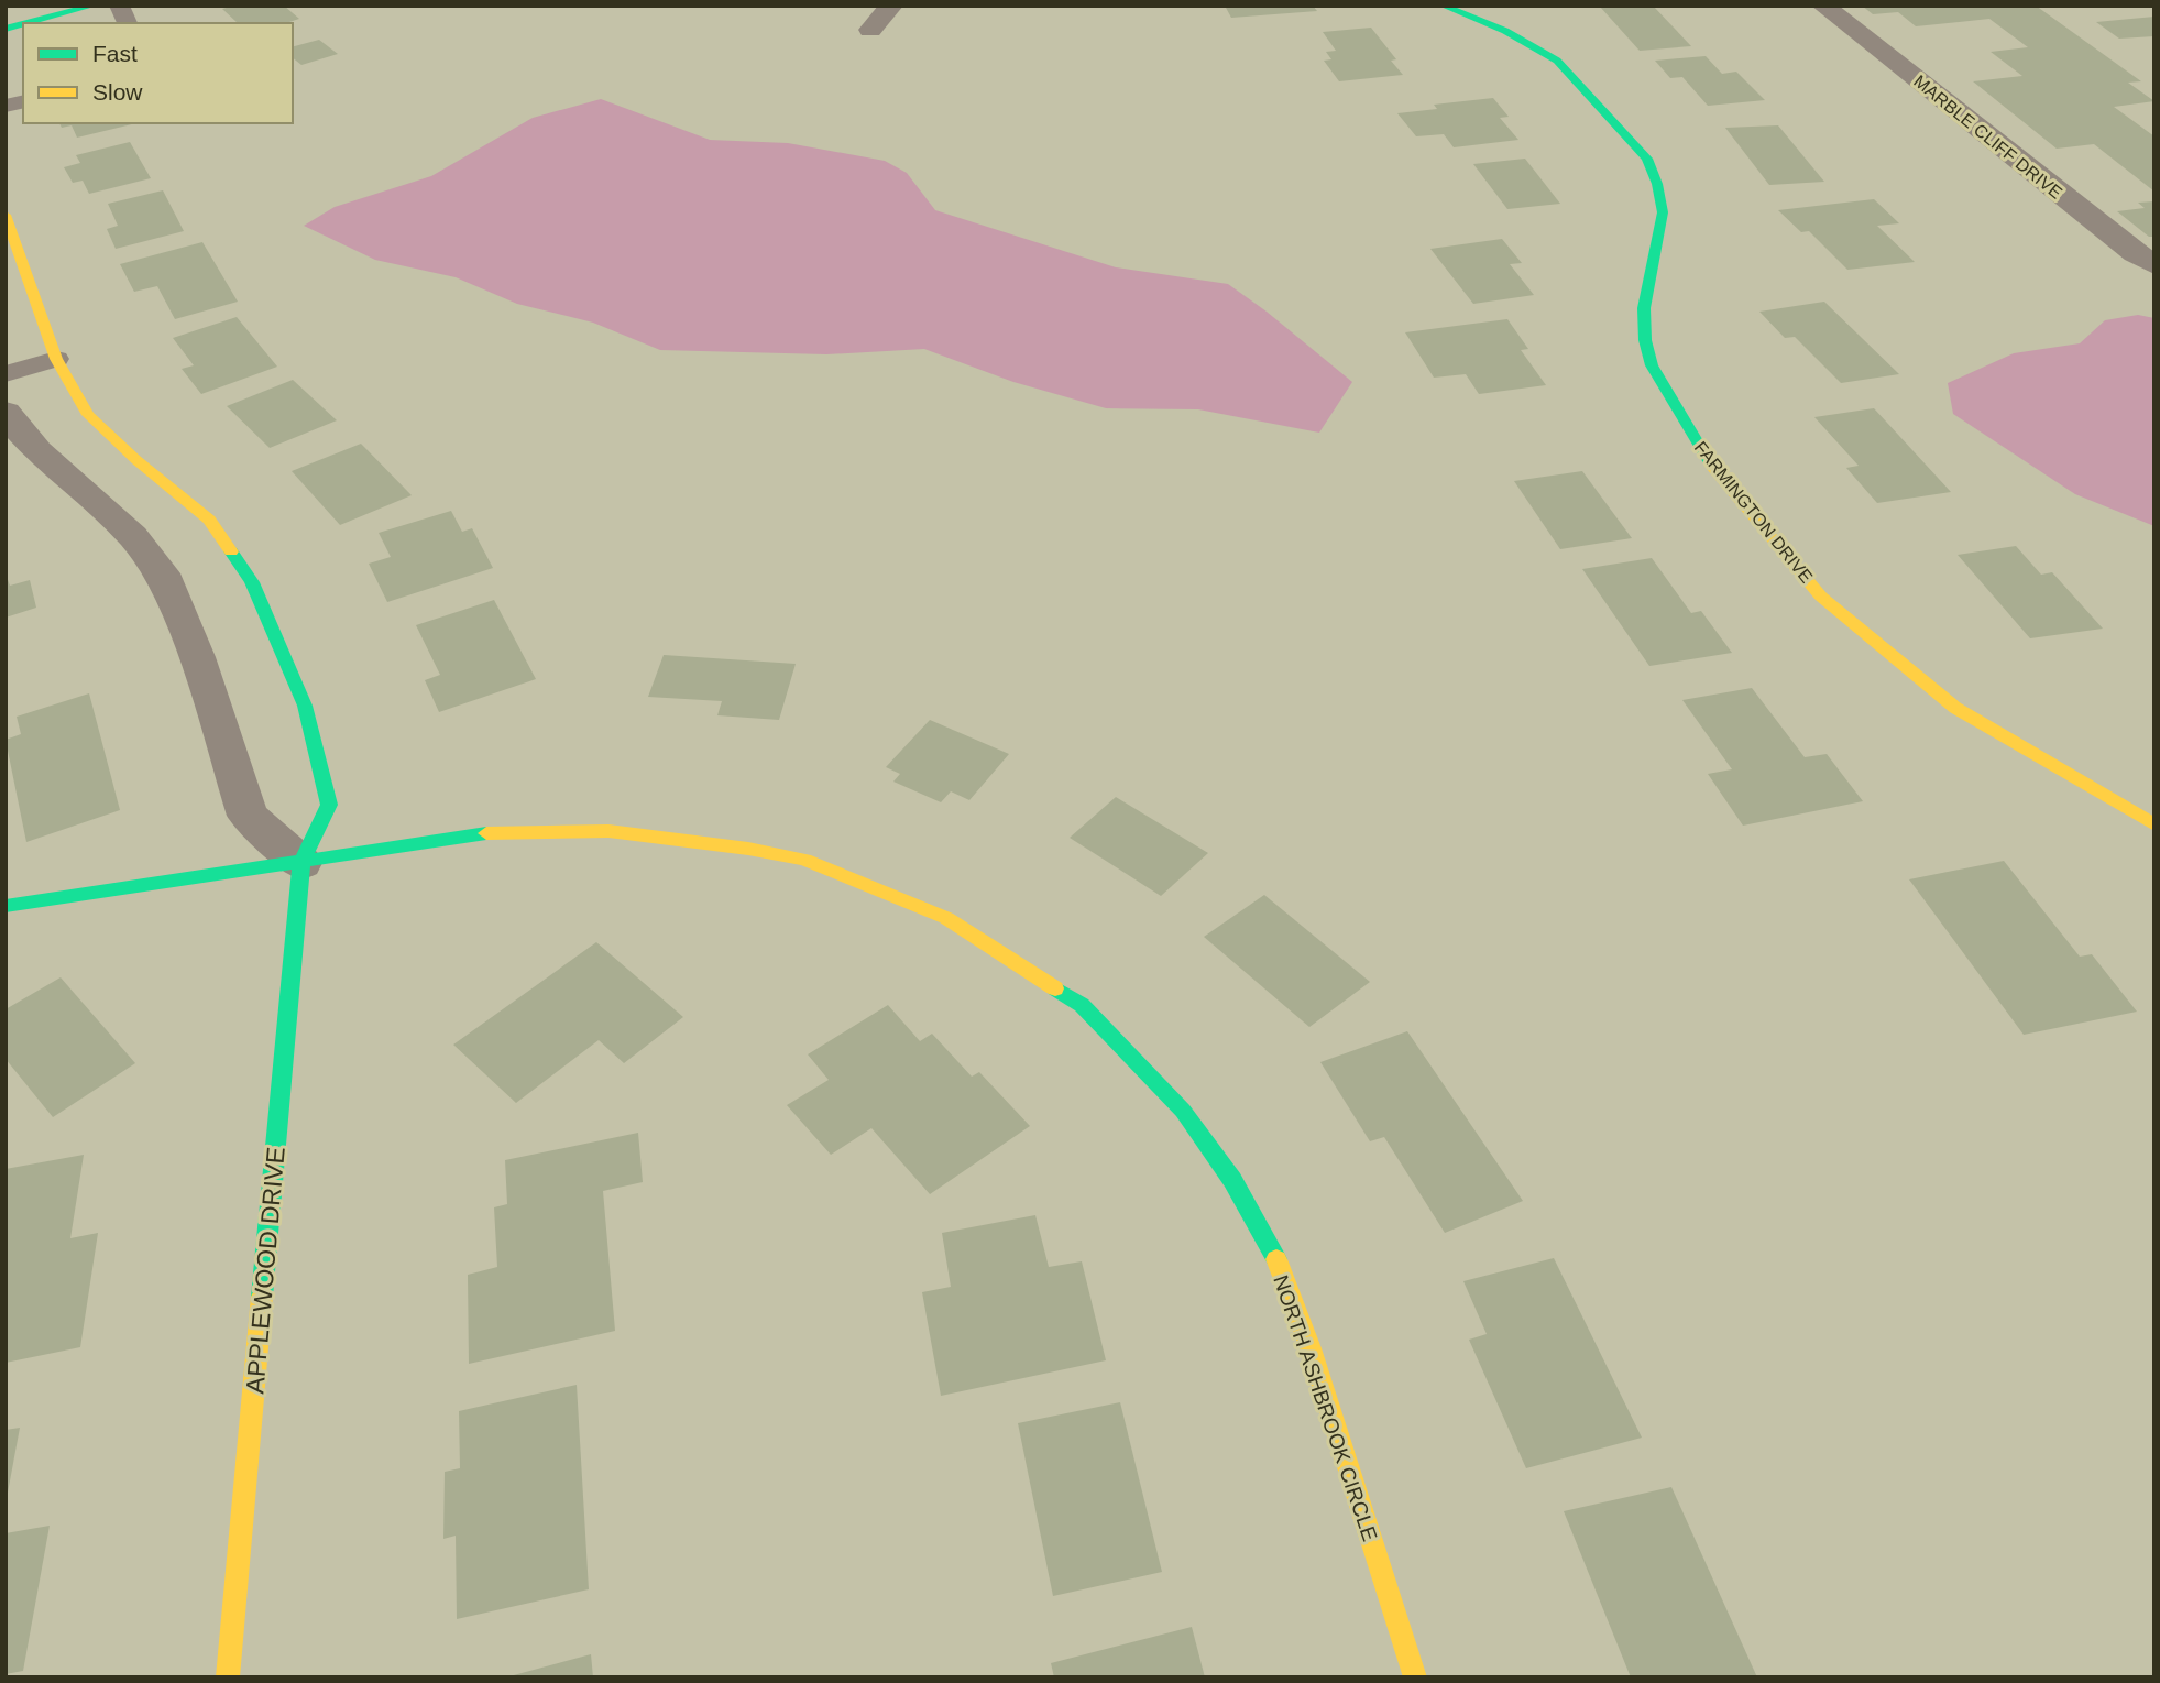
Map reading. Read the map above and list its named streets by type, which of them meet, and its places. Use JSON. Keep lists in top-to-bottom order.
{
  "streets": {
    "street": [
      "MARBLE CLIFF DRIVE",
      "FARMINGTON DRIVE",
      "APPLEWOOD DRIVE",
      "NORTH ASHBROOK CIRCLE"
    ]
  },
  "crossings": [
    ["APPLEWOOD DRIVE", "NORTH ASHBROOK CIRCLE"]
  ],
  "legend": ["Fast", "Slow"]
}
